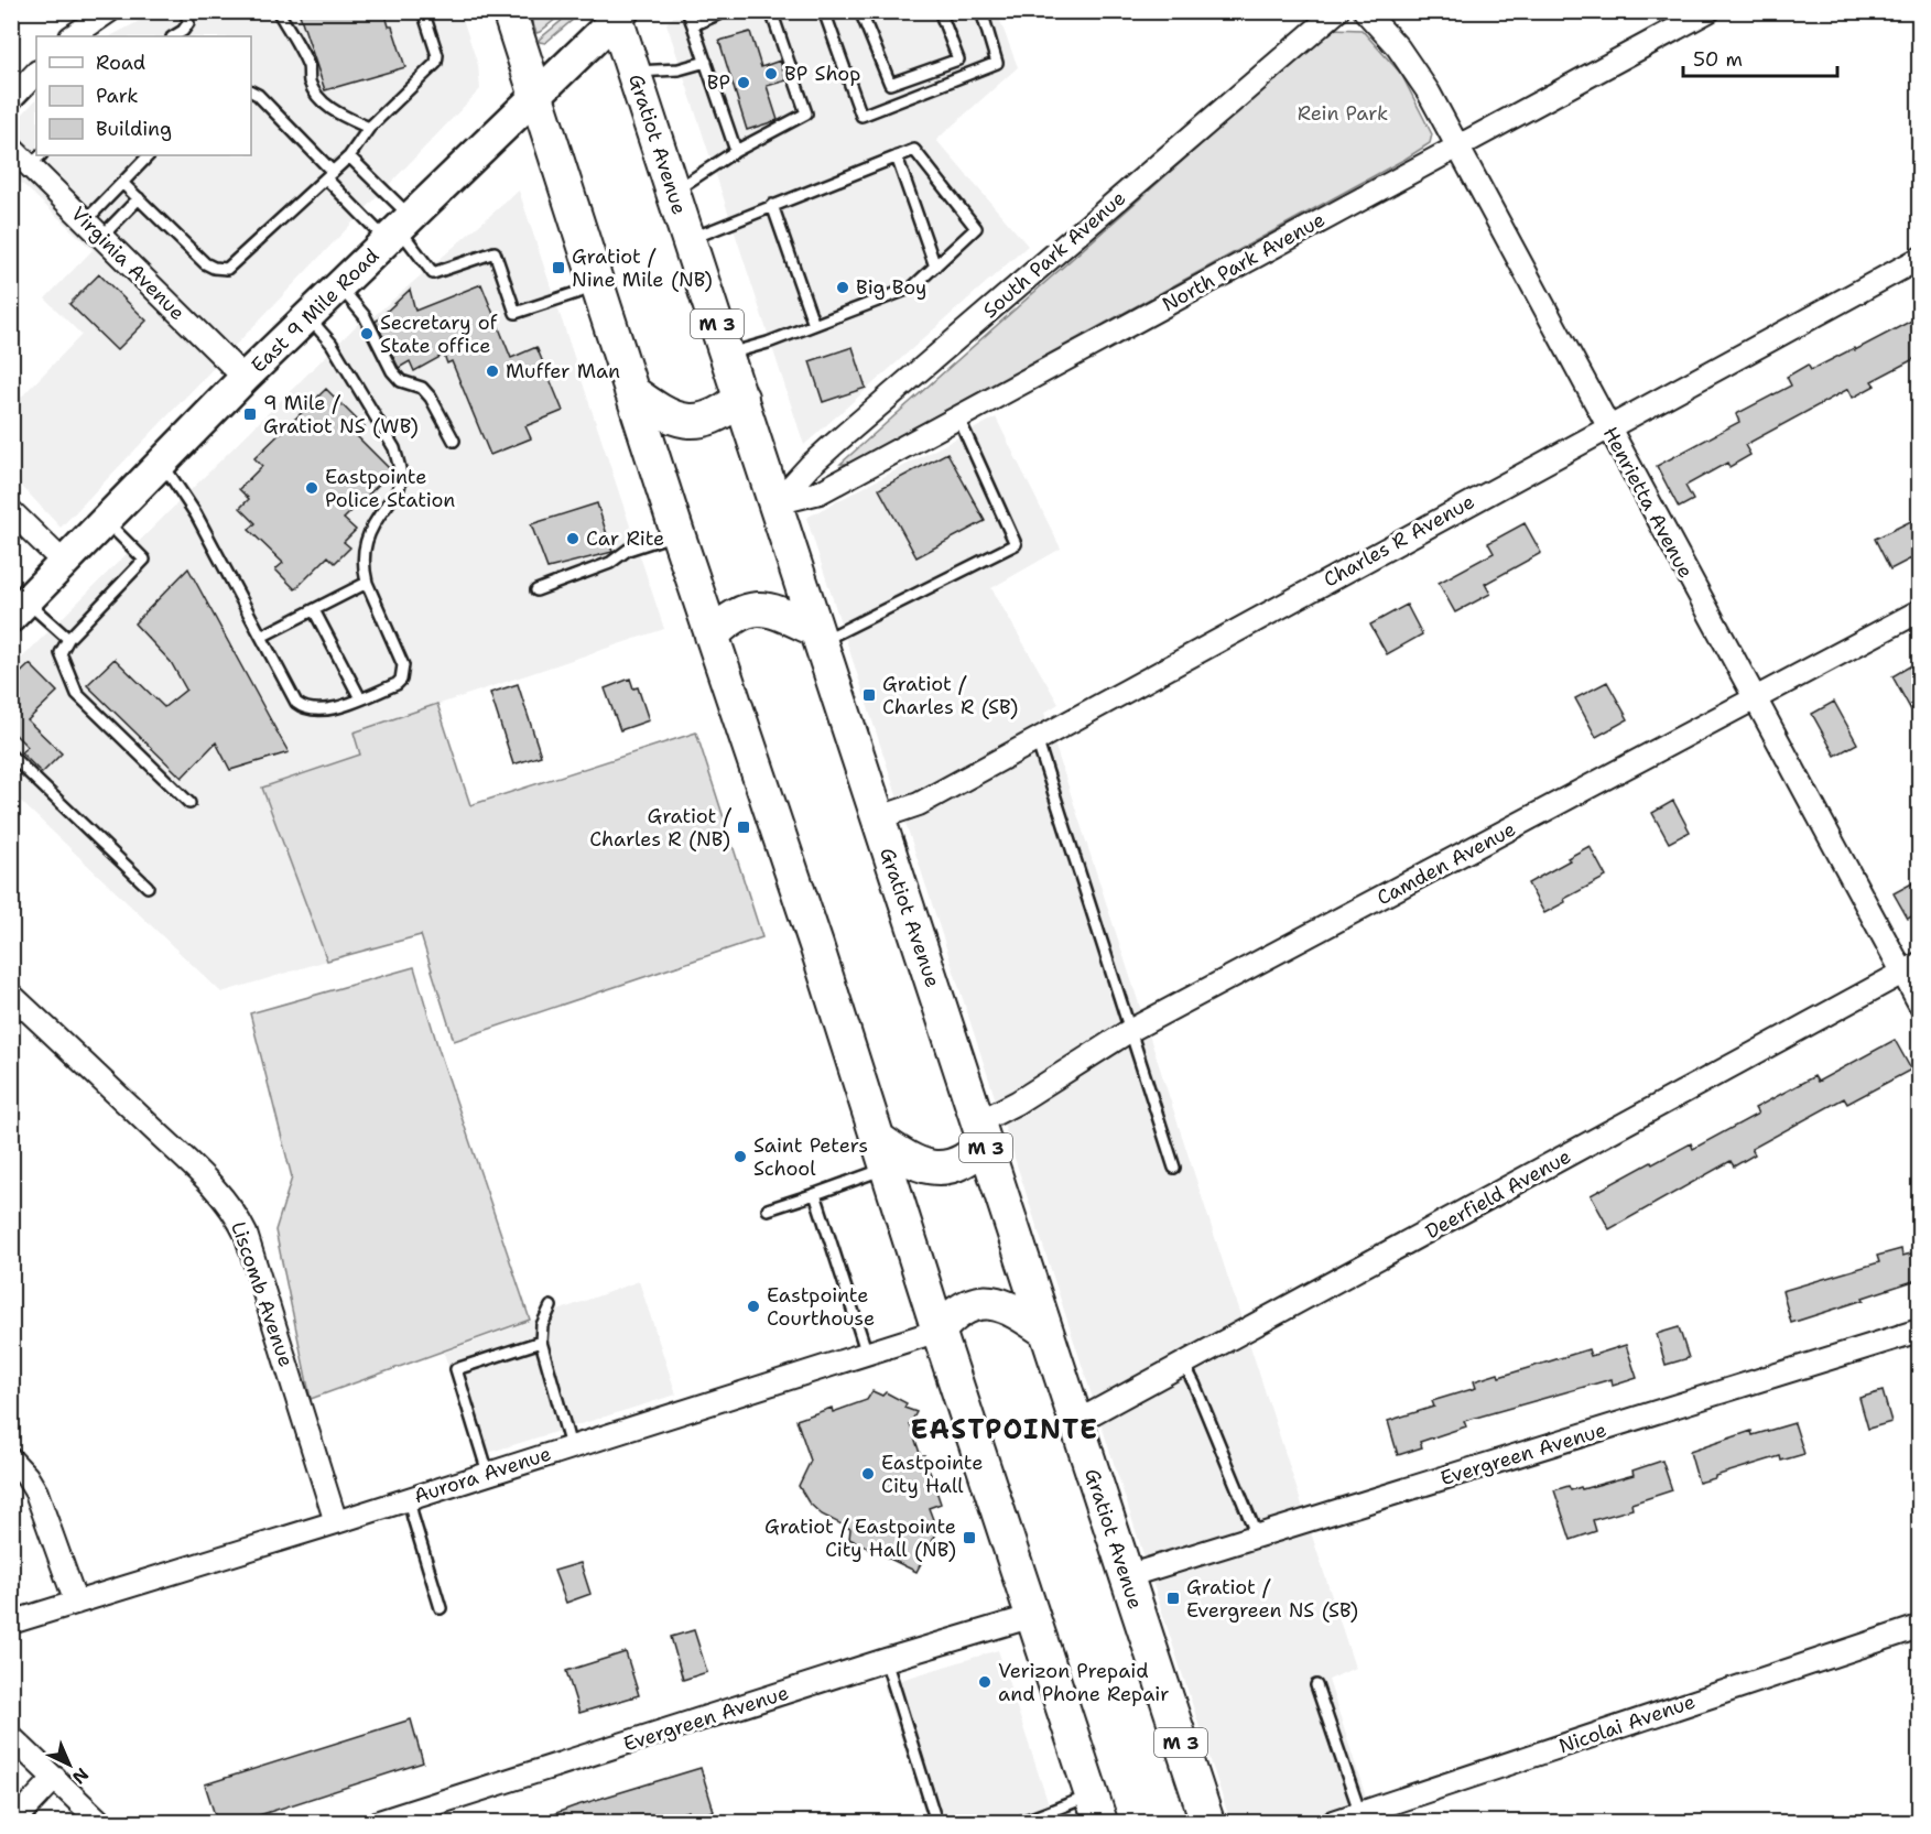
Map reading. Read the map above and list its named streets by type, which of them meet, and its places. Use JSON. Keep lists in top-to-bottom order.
{
  "streets": {
    "main road": ["Gratiot Avenue", "East 9 Mile Road", "M 3"],
    "street": [
      "South Park Avenue",
      "North Park Avenue",
      "Virginia Avenue",
      "Henrietta Avenue",
      "Charles R Avenue",
      "Camden Avenue",
      "Deerfield Avenue",
      "Liscomb Avenue",
      "Evergreen Avenue",
      "Aurora Avenue",
      "Nicolai Avenue"
    ]
  },
  "crossings": [
    ["Gratiot Avenue", "South Park Avenue"],
    ["Gratiot Avenue", "North Park Avenue"],
    ["Gratiot Avenue", "East 9 Mile Road"],
    ["Gratiot Avenue", "Charles R Avenue"],
    ["Gratiot Avenue", "Camden Avenue"],
    ["Gratiot Avenue", "Deerfield Avenue"],
    ["Gratiot Avenue", "Evergreen Avenue"],
    ["South Park Avenue", "North Park Avenue"],
    ["North Park Avenue", "Henrietta Avenue"],
    ["Virginia Avenue", "East 9 Mile Road"],
    ["Henrietta Avenue", "Charles R Avenue"],
    ["Henrietta Avenue", "Camden Avenue"],
    ["Henrietta Avenue", "Deerfield Avenue"],
    ["Liscomb Avenue", "Aurora Avenue"]
  ],
  "districts": ["EASTPOINTE"],
  "parks": ["Rein Park"],
  "places": {
    "other": [
      "BP Shop",
      "BP",
      "Big Boy",
      "Secretary of State office",
      "Muffer Man",
      "Eastpointe Police Station",
      "Car Rite",
      "Saint Peters School",
      "Eastpointe Courthouse",
      "Eastpointe City Hall",
      "Verizon Prepaid and Phone Repair"
    ],
    "transit": [
      "Gratiot / Nine Mile (NB)",
      "9 Mile / Gratiot NS (WB)",
      "Gratiot / Charles R (SB)",
      "Gratiot / Charles R (NB)",
      "Gratiot / Eastpointe City Hall (NB)",
      "Gratiot / Evergreen NS (SB)"
    ]
  },
  "legend": ["Road", "Park", "Building"],
  "scale_bar": "50 m",
  "north": "bottom right"
}
